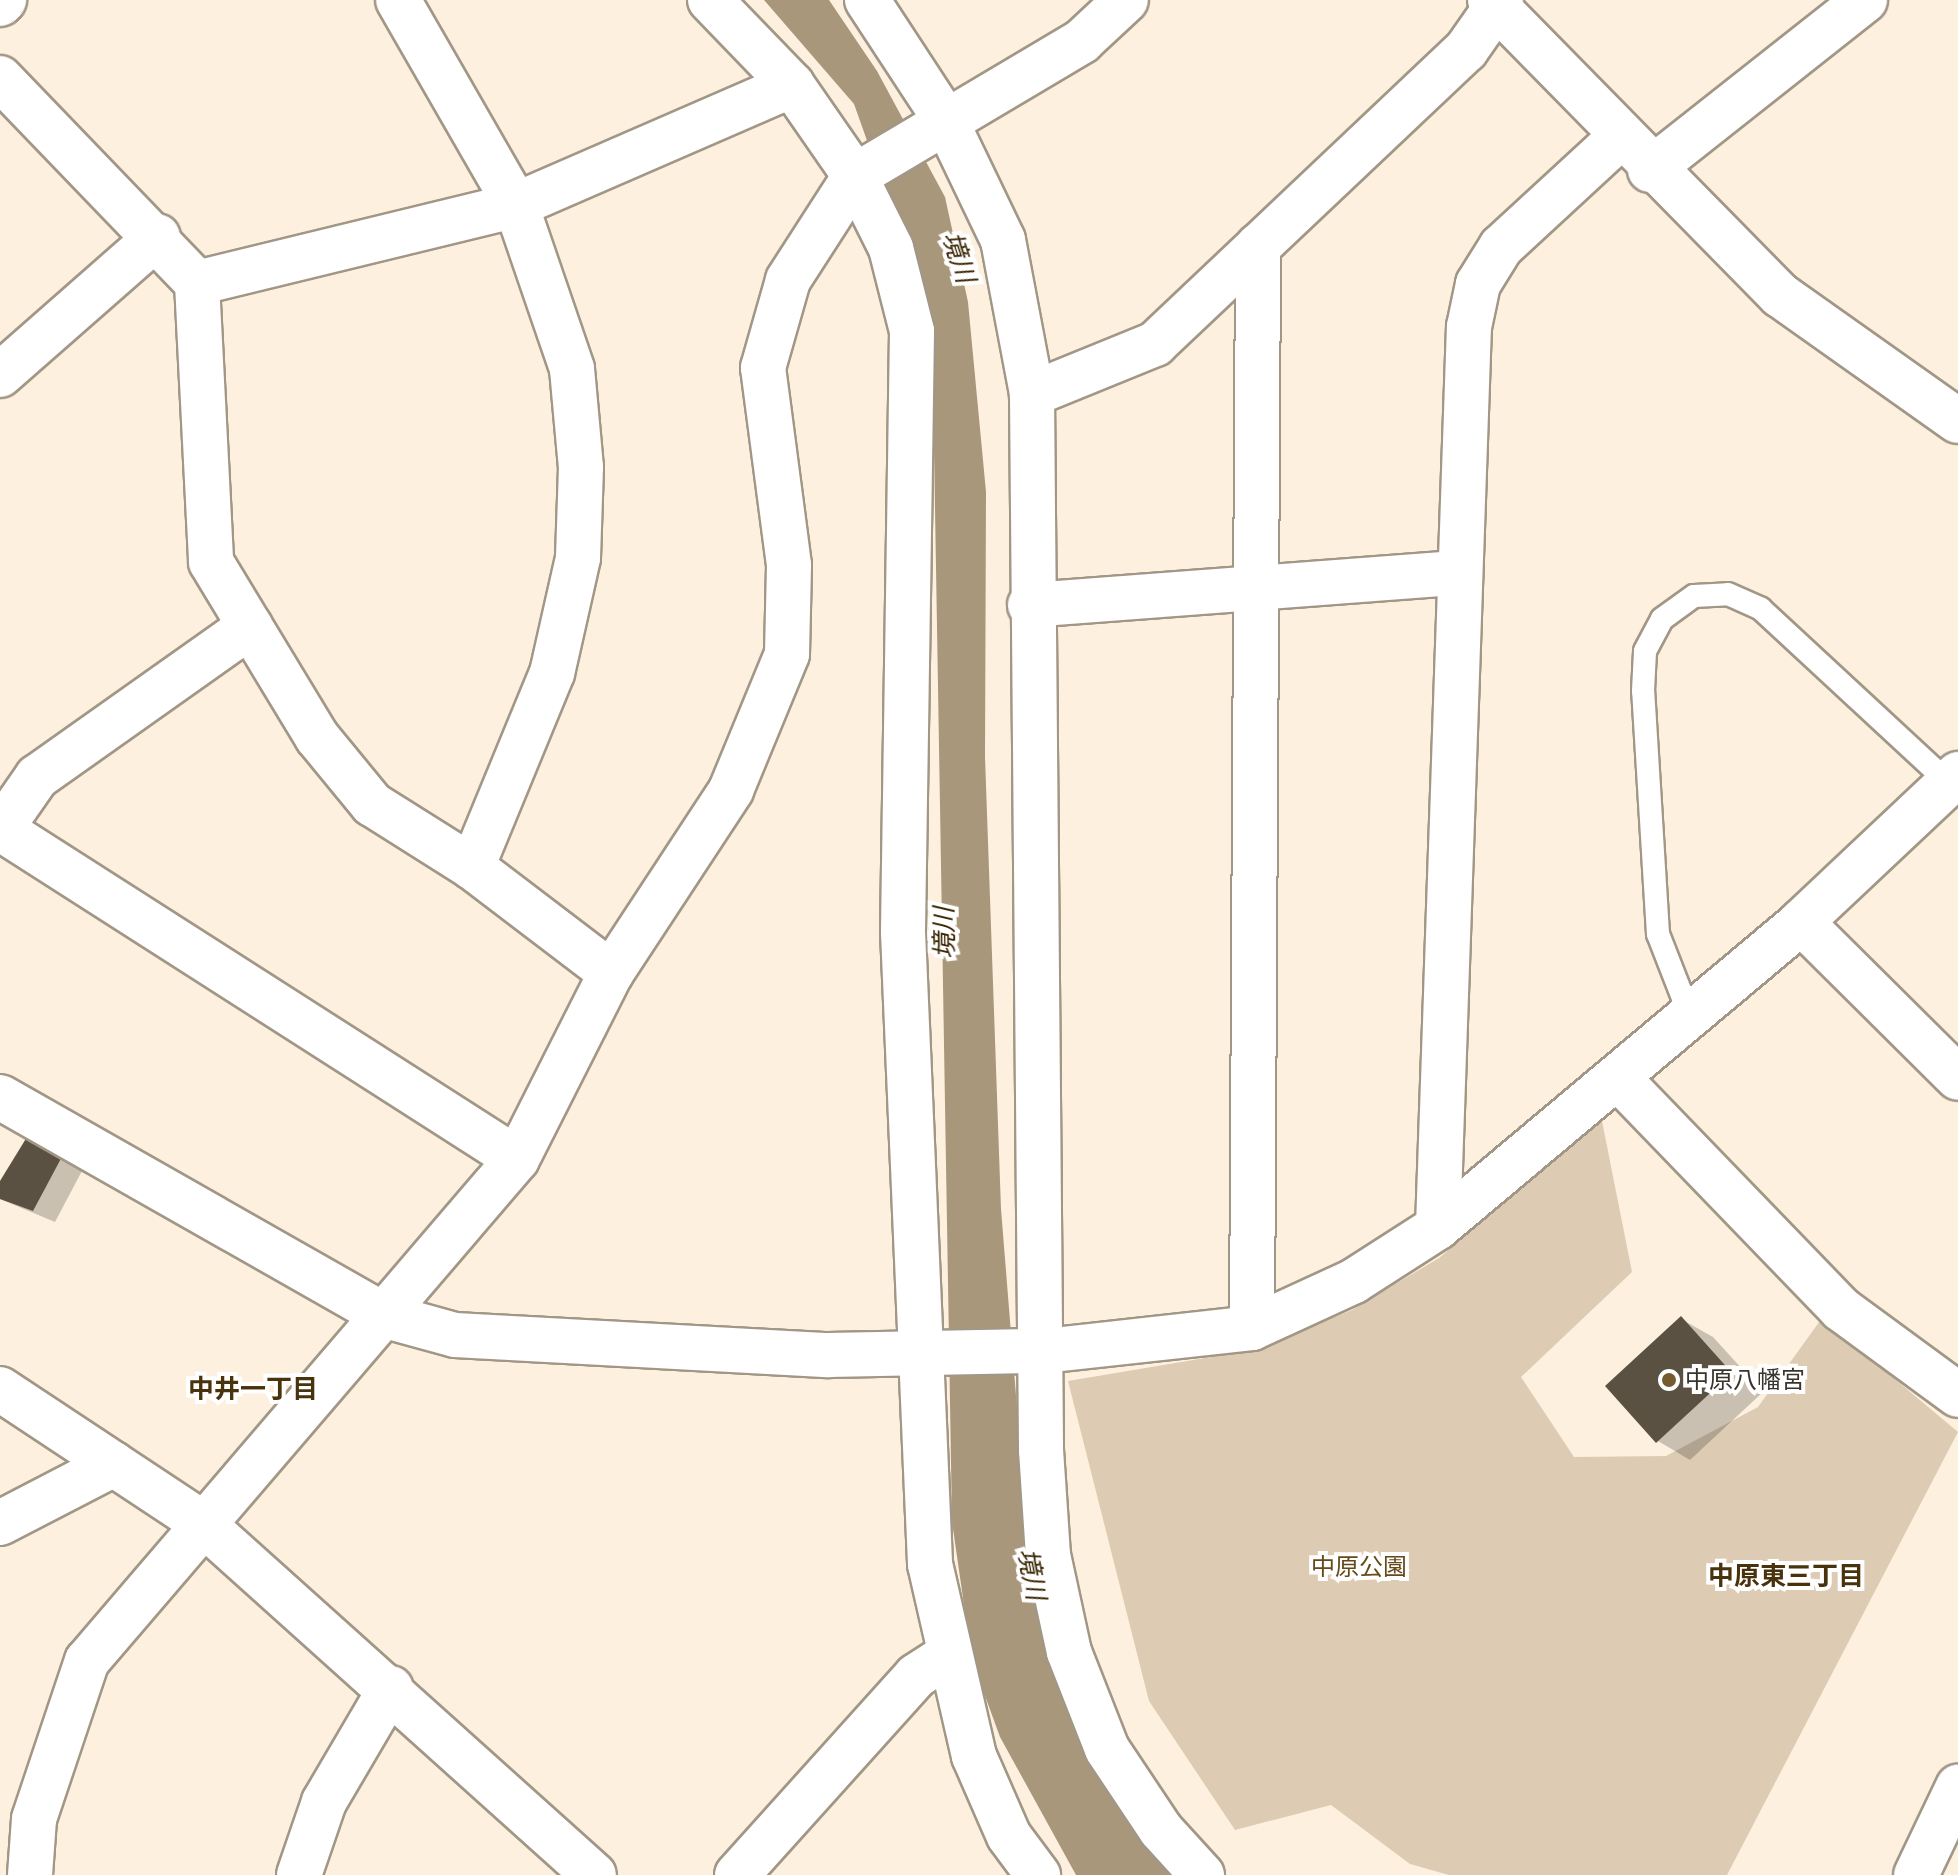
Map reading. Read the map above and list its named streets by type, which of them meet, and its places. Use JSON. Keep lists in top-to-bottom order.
{
  "districts": ["中井一丁目", "中原東三丁目"],
  "water": ["境川"],
  "parks": ["中原公園"],
  "places": ["中原八幡宮"]
}
